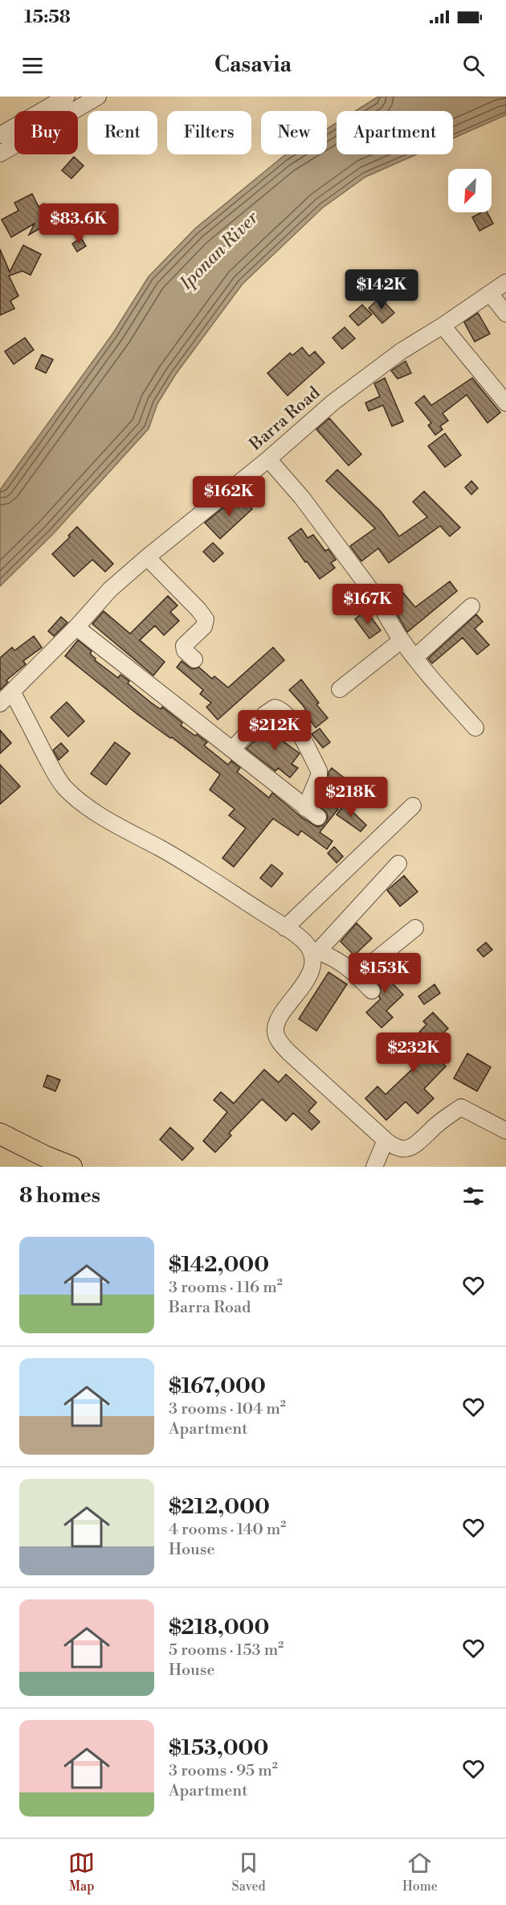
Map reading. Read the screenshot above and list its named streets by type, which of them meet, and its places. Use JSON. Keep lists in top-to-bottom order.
{
  "streets": {
    "street": ["Barra Road"]
  },
  "water": ["Iponan River"],
  "north": "bottom left",
  "page": {
    "status": "15:58",
    "header": "Casavia",
    "chip": [
      "Buy",
      "Rent",
      "Filters",
      "New",
      "Apartment"
    ],
    "price": [
      "$83.6K",
      "$142K",
      "$162K",
      "$167K",
      "$212K",
      "$218K",
      "$153K",
      "$232K"
    ],
    "heading": "8 homes",
    "list": [
      {
        "name": "$142,000",
        "note": "3 rooms · 116 m² · Barra Road"
      },
      {
        "name": "$167,000",
        "note": "3 rooms · 104 m² · Apartment"
      },
      {
        "name": "$212,000",
        "note": "4 rooms · 140 m² · House"
      },
      {
        "name": "$218,000",
        "note": "5 rooms · 153 m² · House"
      },
      {
        "name": "$153,000",
        "note": "3 rooms · 95 m² · Apartment"
      }
    ],
    "tabs": ["Map", "Saved", "Home"]
  }
}
